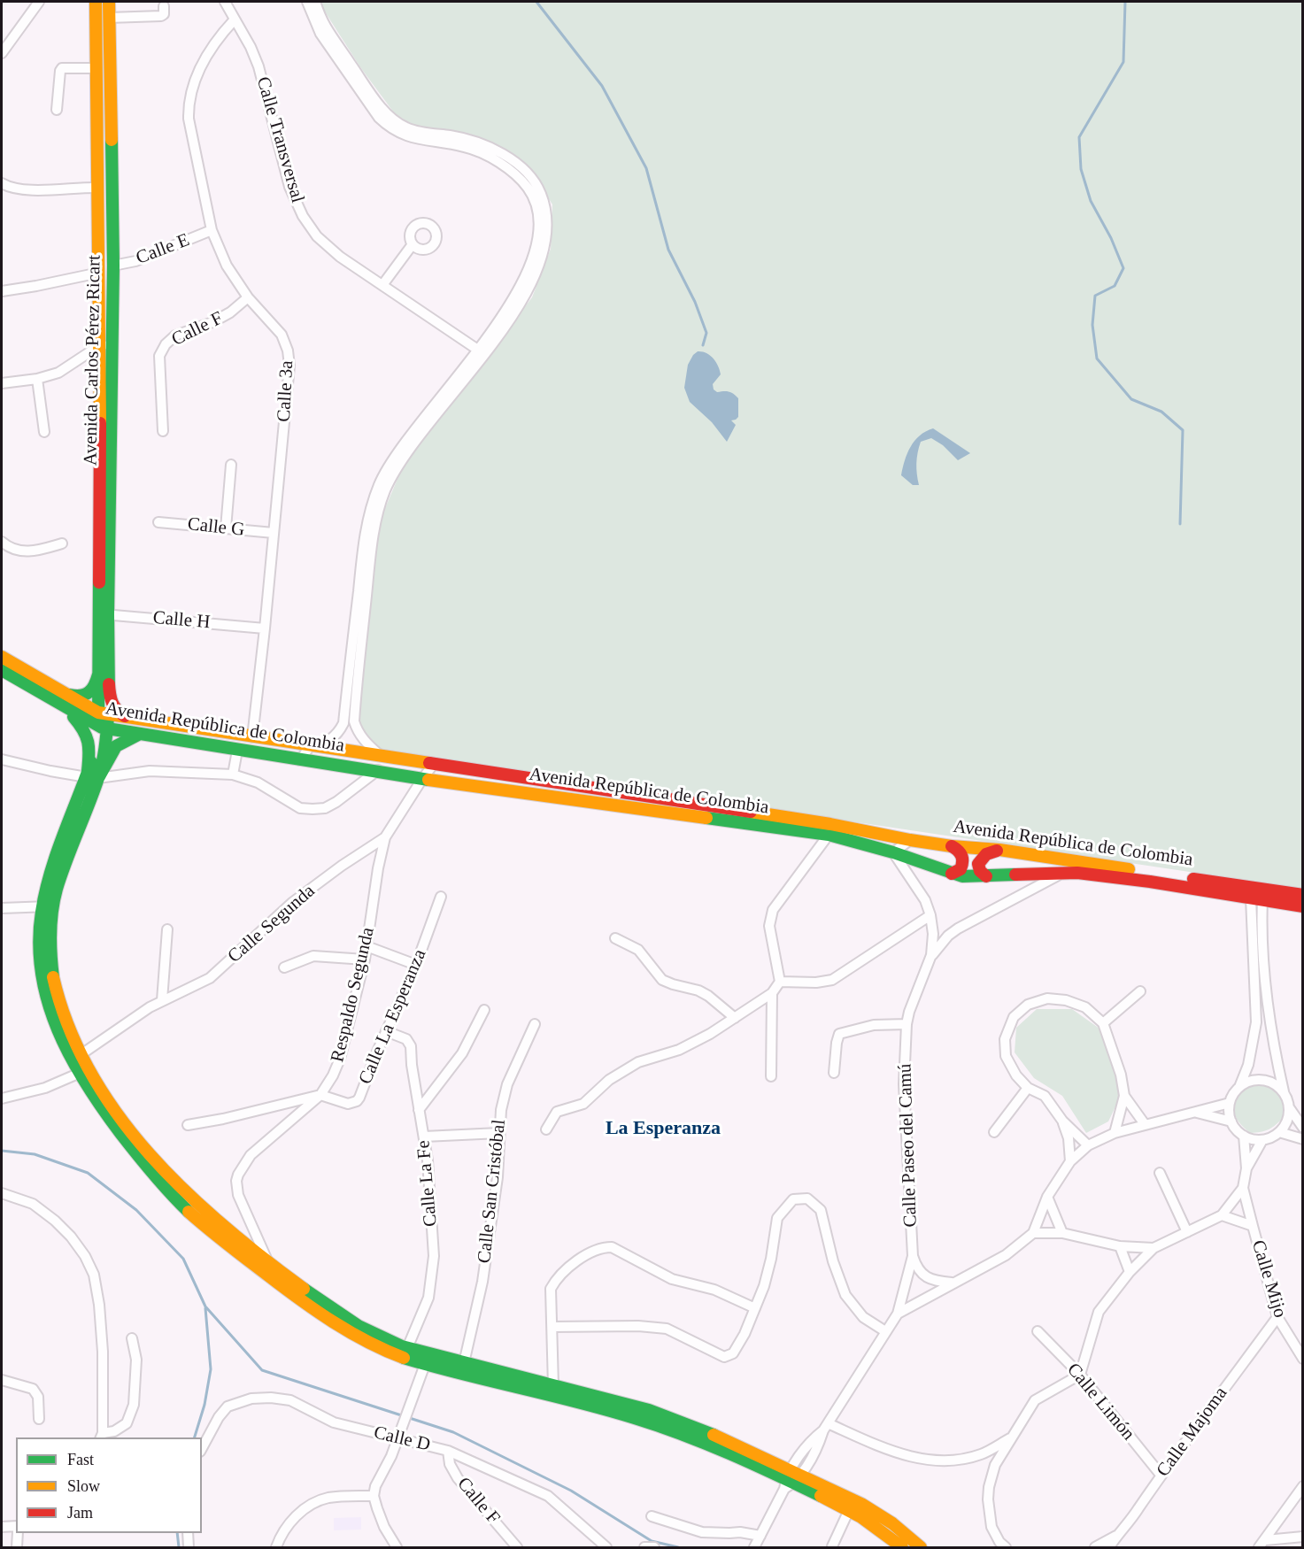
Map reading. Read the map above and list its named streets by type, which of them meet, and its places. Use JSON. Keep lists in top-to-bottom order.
{
  "streets": {
    "main road": ["Avenida Carlos Pérez Ricart", "Avenida República de Colombia"],
    "street": [
      "Calle Transversal",
      "Calle E",
      "Calle F",
      "Calle 3a",
      "Calle G",
      "Calle H",
      "Calle Segunda",
      "Respaldo Segunda",
      "Calle La Esperanza",
      "Calle Paseo del Camú",
      "Calle La Fe",
      "Calle San Cristóbal",
      "Calle Mijo",
      "Calle Limón",
      "Calle Majoma",
      "Calle D"
    ]
  },
  "crossings": [
    ["Calle Transversal", "Calle 3a"],
    ["Calle E", "Avenida Carlos Pérez Ricart"],
    ["Calle E", "Calle 3a"],
    ["Calle F", "Calle 3a"],
    ["Calle F", "Calle D"],
    ["Avenida Carlos Pérez Ricart", "Calle H"],
    ["Avenida Carlos Pérez Ricart", "Avenida República de Colombia"],
    ["Calle 3a", "Calle G"],
    ["Calle 3a", "Calle H"],
    ["Calle 3a", "Avenida República de Colombia"],
    ["Avenida República de Colombia", "Calle Segunda"],
    ["Avenida República de Colombia", "Calle Paseo del Camú"],
    ["Calle Segunda", "Respaldo Segunda"],
    ["Respaldo Segunda", "Calle La Esperanza"],
    ["Calle La Esperanza", "Calle La Fe"],
    ["Calle Mijo", "Calle Majoma"],
    ["Calle Limón", "Calle Majoma"]
  ],
  "districts": ["La Esperanza"],
  "legend": ["Fast", "Slow", "Jam"]
}
